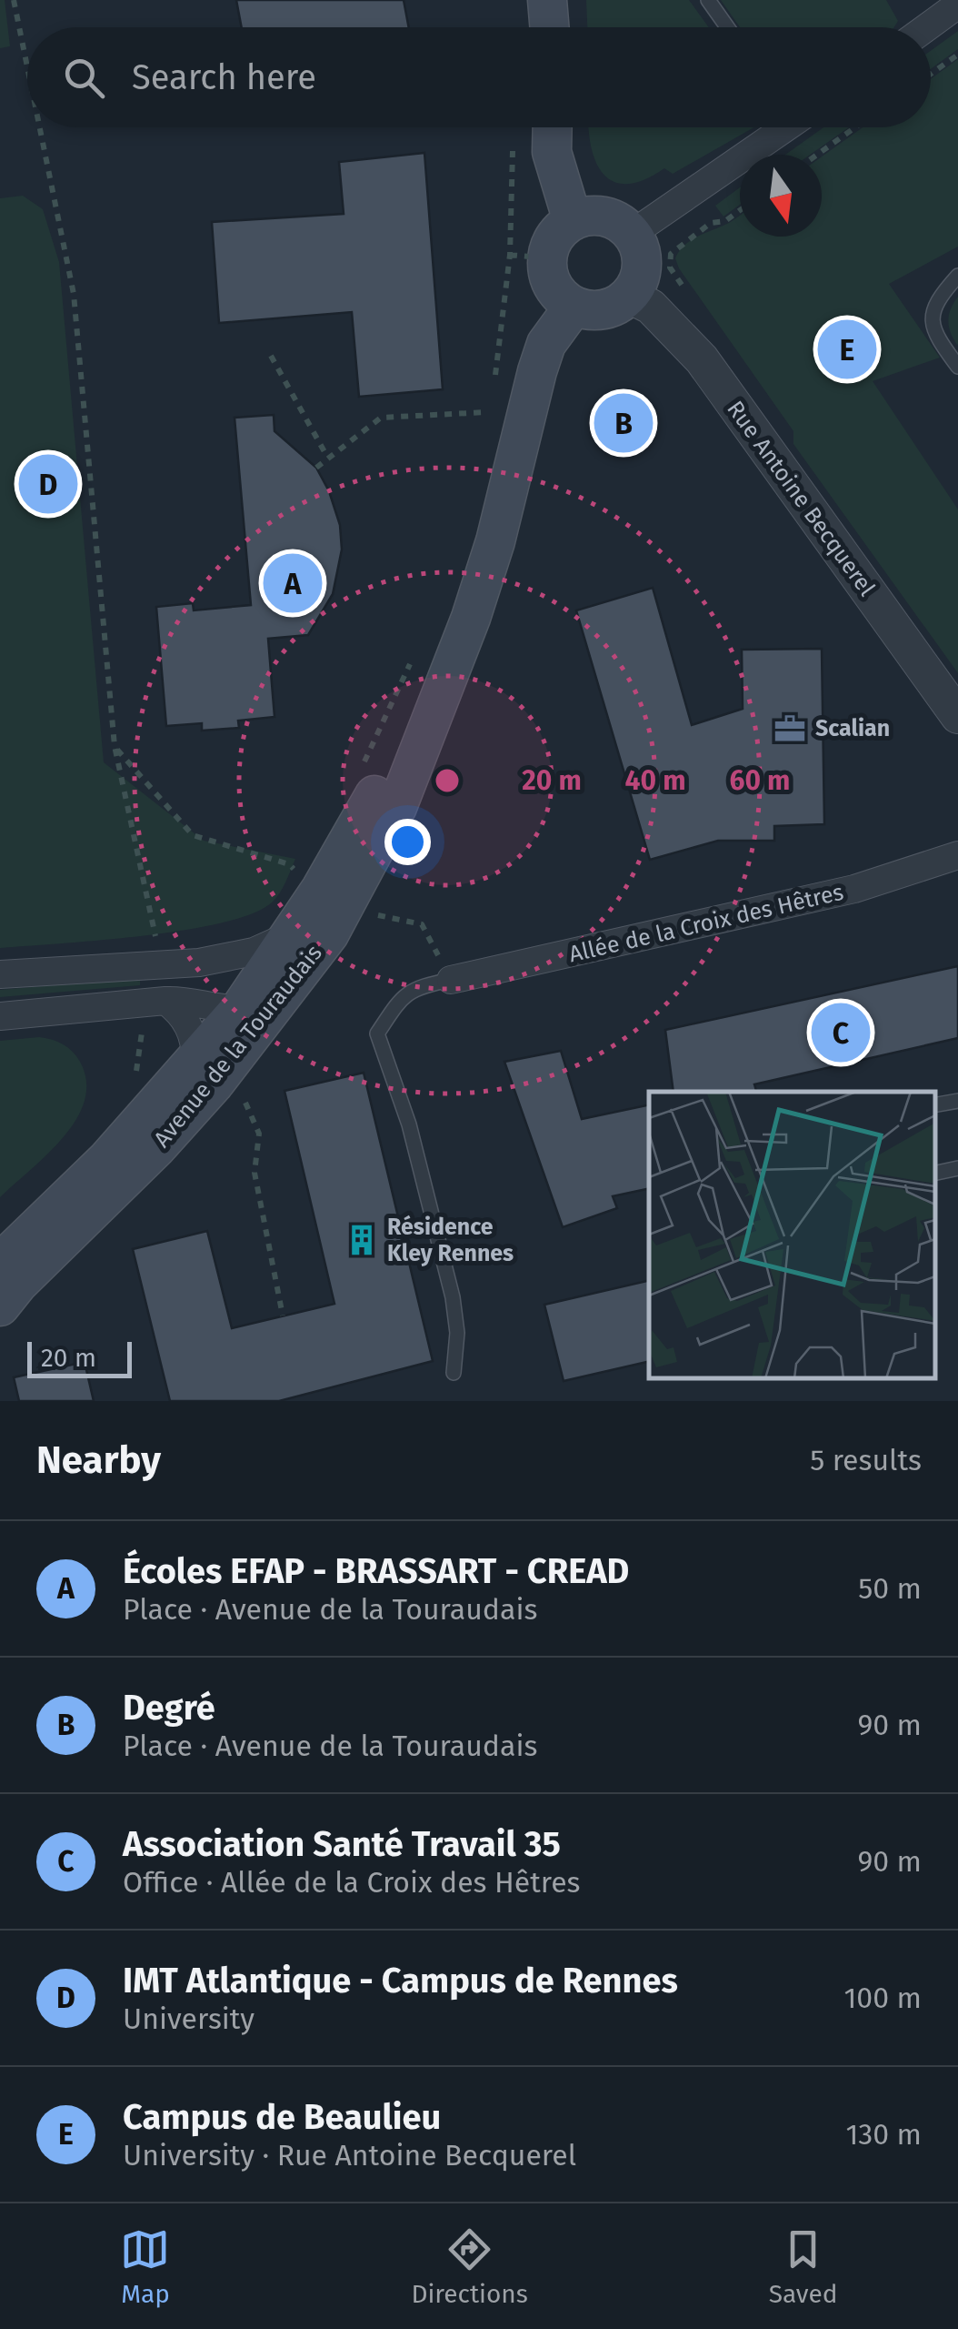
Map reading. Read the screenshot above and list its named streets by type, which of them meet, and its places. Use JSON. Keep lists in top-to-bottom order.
{
  "streets": {
    "main road": ["Avenue de la Touraudais"],
    "street": ["Rue Antoine Becquerel", "Allée de la Croix des Hêtres"]
  },
  "crossings": [
    ["Rue Antoine Becquerel", "Avenue de la Touraudais"]
  ],
  "places": {
    "office": ["Scalian"],
    "building": ["Résidence Kley Rennes"]
  },
  "scale_bar": "20 m",
  "north": "bottom",
  "page": {
    "search": "Search here",
    "pins": [
      "E",
      "B",
      "D",
      "A",
      "C"
    ],
    "scale": "20 m",
    "heading": ["Nearby", "5 results"],
    "list": [
      {
        "mark": "A",
        "name": "Écoles EFAP - BRASSART - CREAD",
        "note": "Place · Avenue de la Touraudais",
        "value": "50 m"
      },
      {
        "mark": "B",
        "name": "Degré",
        "note": "Place · Avenue de la Touraudais",
        "value": "90 m"
      },
      {
        "mark": "C",
        "name": "Association Santé Travail 35",
        "note": "Office · Allée de la Croix des Hêtres",
        "value": "90 m"
      },
      {
        "mark": "D",
        "name": "IMT Atlantique - Campus de Rennes",
        "note": "University",
        "value": "100 m"
      },
      {
        "mark": "E",
        "name": "Campus de Beaulieu",
        "note": "University · Rue Antoine Becquerel",
        "value": "130 m"
      }
    ],
    "nav": ["Map", "Directions", "Saved"]
  },
  "rings": ["20 m", "40 m", "60 m"]
}
